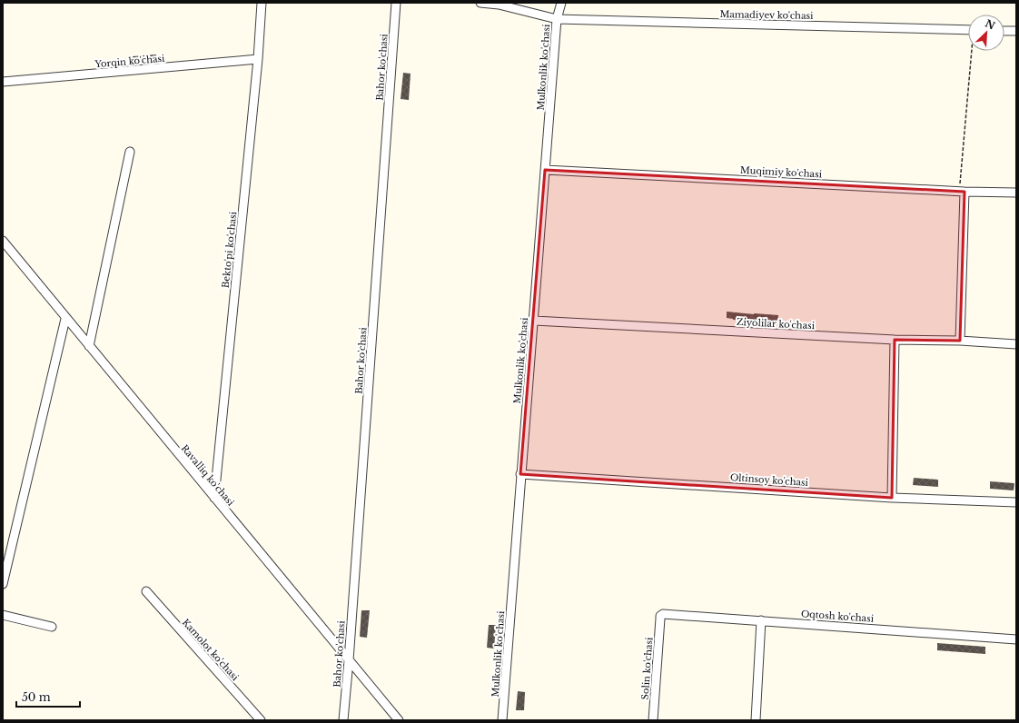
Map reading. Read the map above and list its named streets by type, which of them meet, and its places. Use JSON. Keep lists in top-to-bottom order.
{
  "streets": {
    "street": [
      "Mamadiyev ko'chasi",
      "Yorqin ko'chasi",
      "Bahor ko'chasi",
      "Mulkonlik ko'chasi",
      "Muqimiy ko'chasi",
      "Bekto'pi ko'chasi",
      "Ziyolilar ko'chasi",
      "Ravalliq ko'chasi",
      "Oltinsoy ko'chasi",
      "Oqtosh ko'chasi",
      "Kamolot ko'chasi",
      "Solin ko'chasi"
    ]
  },
  "crossings": [
    ["Mamadiyev ko'chasi", "Mulkonlik ko'chasi"],
    ["Yorqin ko'chasi", "Bekto'pi ko'chasi"],
    ["Bahor ko'chasi", "Ravalliq ko'chasi"],
    ["Mulkonlik ko'chasi", "Muqimiy ko'chasi"],
    ["Mulkonlik ko'chasi", "Ziyolilar ko'chasi"],
    ["Mulkonlik ko'chasi", "Oltinsoy ko'chasi"],
    ["Bekto'pi ko'chasi", "Ravalliq ko'chasi"],
    ["Oqtosh ko'chasi", "Solin ko'chasi"]
  ],
  "scale_bar": "50 m",
  "north": "top right"
}
